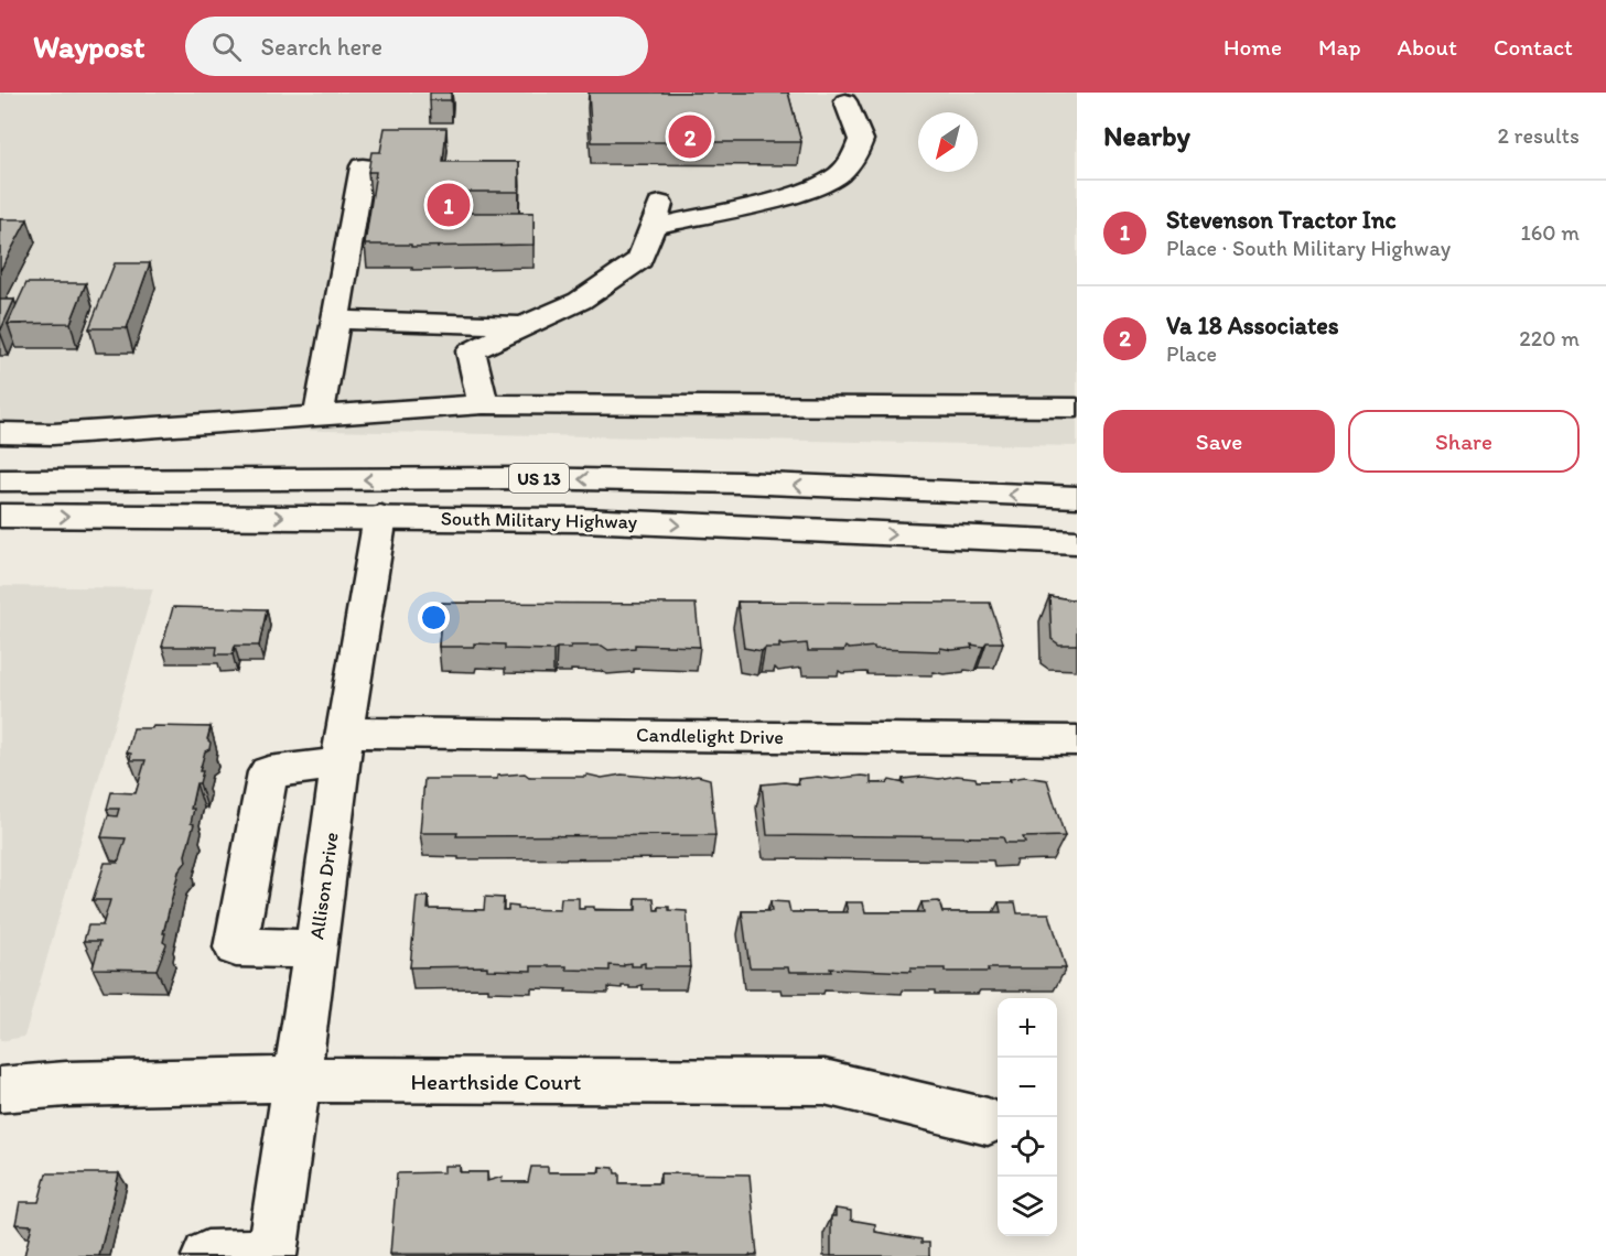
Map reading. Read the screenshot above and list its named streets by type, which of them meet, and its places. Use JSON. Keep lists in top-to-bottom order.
{
  "streets": {
    "main road": [
      "US 13",
      "South Military Highway",
      "Candlelight Drive",
      "Allison Drive",
      "Hearthside Court"
    ]
  },
  "crossings": [
    ["South Military Highway", "Allison Drive"],
    ["Candlelight Drive", "Allison Drive"],
    ["Allison Drive", "Hearthside Court"]
  ],
  "north": "bottom left",
  "page": {
    "header": "Waypost",
    "search": "Search here",
    "nav": [
      "Home",
      "Map",
      "About",
      "Contact"
    ],
    "heading": ["Nearby", "2 results"],
    "pins": ["2", "1"],
    "list": [
      {
        "mark": "1",
        "name": "Stevenson Tractor Inc",
        "note": "Place · South Military Highway",
        "value": "160 m"
      },
      {
        "mark": "2",
        "name": "Va 18 Associates",
        "note": "Place",
        "value": "220 m"
      }
    ],
    "buttons": ["Save", "Share"],
    "map_buttons": ["+", "−"]
  }
}
